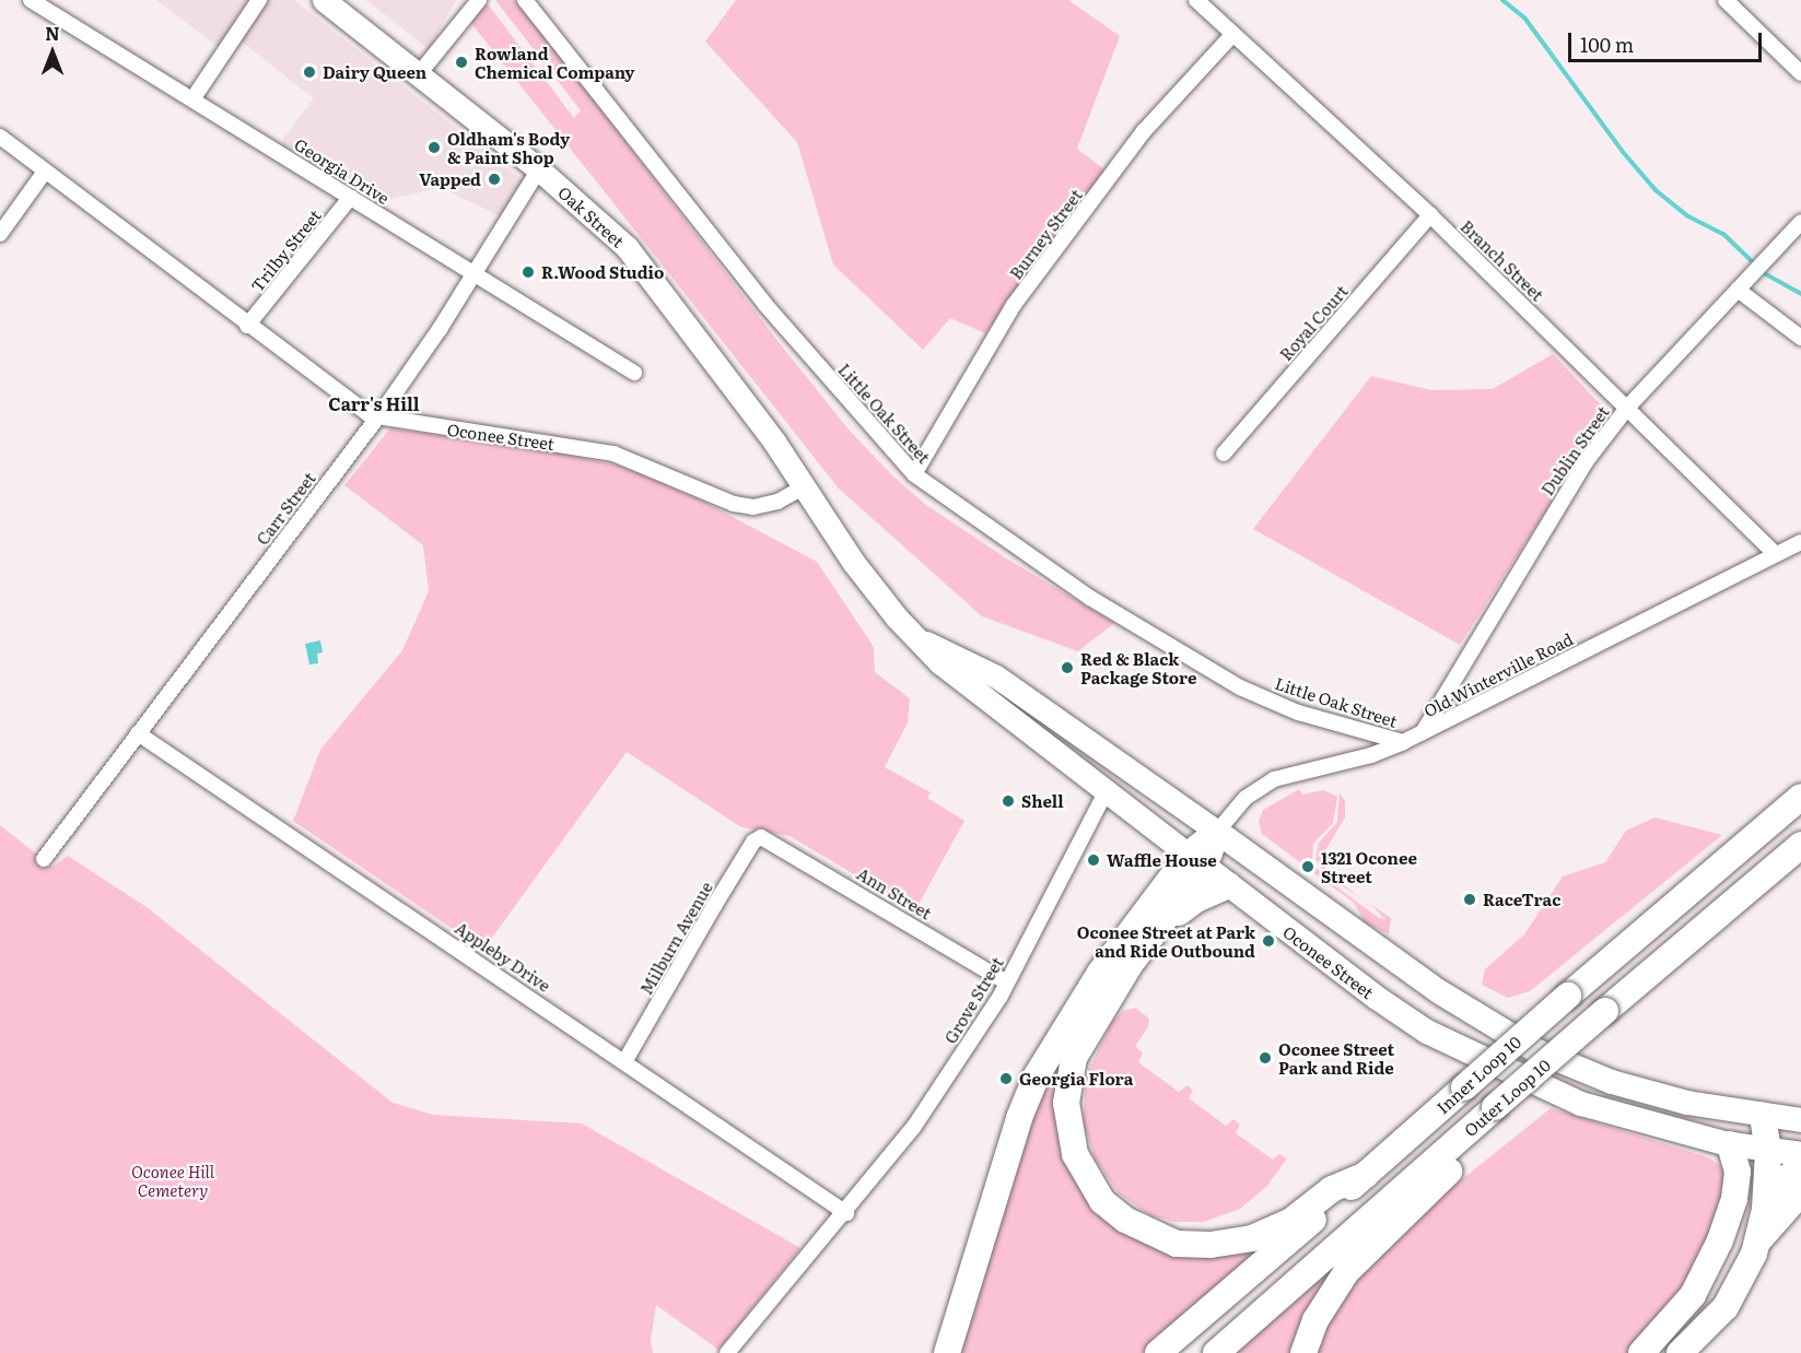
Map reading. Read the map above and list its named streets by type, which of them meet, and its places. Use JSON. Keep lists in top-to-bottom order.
{
  "streets": {
    "highway": ["Oconee Street", "Inner Loop 10", "Outer Loop 10"],
    "main road": ["Oak Street"],
    "street": [
      "Georgia Drive",
      "Burney Street",
      "Trilby Street",
      "Branch Street",
      "Royal Court",
      "Little Oak Street",
      "Dublin Street",
      "Carr Street",
      "Old Winterville Road",
      "Ann Street",
      "Milburn Avenue",
      "Appleby Drive",
      "Grove Street"
    ]
  },
  "crossings": [
    ["Georgia Drive", "Trilby Street"],
    ["Georgia Drive", "Carr Street"],
    ["Oak Street", "Oconee Street"],
    ["Oak Street", "Carr Street"],
    ["Burney Street", "Branch Street"],
    ["Burney Street", "Little Oak Street"],
    ["Trilby Street", "Oconee Street"],
    ["Branch Street", "Royal Court"],
    ["Branch Street", "Dublin Street"],
    ["Branch Street", "Old Winterville Road"],
    ["Little Oak Street", "Old Winterville Road"],
    ["Oconee Street", "Carr Street"],
    ["Oconee Street", "Old Winterville Road"],
    ["Oconee Street", "Grove Street"],
    ["Dublin Street", "Old Winterville Road"],
    ["Carr Street", "Appleby Drive"],
    ["Ann Street", "Milburn Avenue"],
    ["Ann Street", "Grove Street"],
    ["Milburn Avenue", "Appleby Drive"],
    ["Appleby Drive", "Grove Street"]
  ],
  "districts": ["Carr's Hill"],
  "parks": ["Oconee Hill Cemetery"],
  "places": [
    "Rowland Chemical Company",
    "Dairy Queen",
    "Oldham's Body & Paint Shop",
    "Vapped",
    "R.Wood Studio",
    "Red & Black Package Store",
    "Shell",
    "Waffle House",
    "1321 Oconee Street",
    "RaceTrac",
    "Oconee Street at Park and Ride Outbound",
    "Oconee Street Park and Ride",
    "Georgia Flora"
  ],
  "scale_bar": "100 m",
  "north": "top"
}
